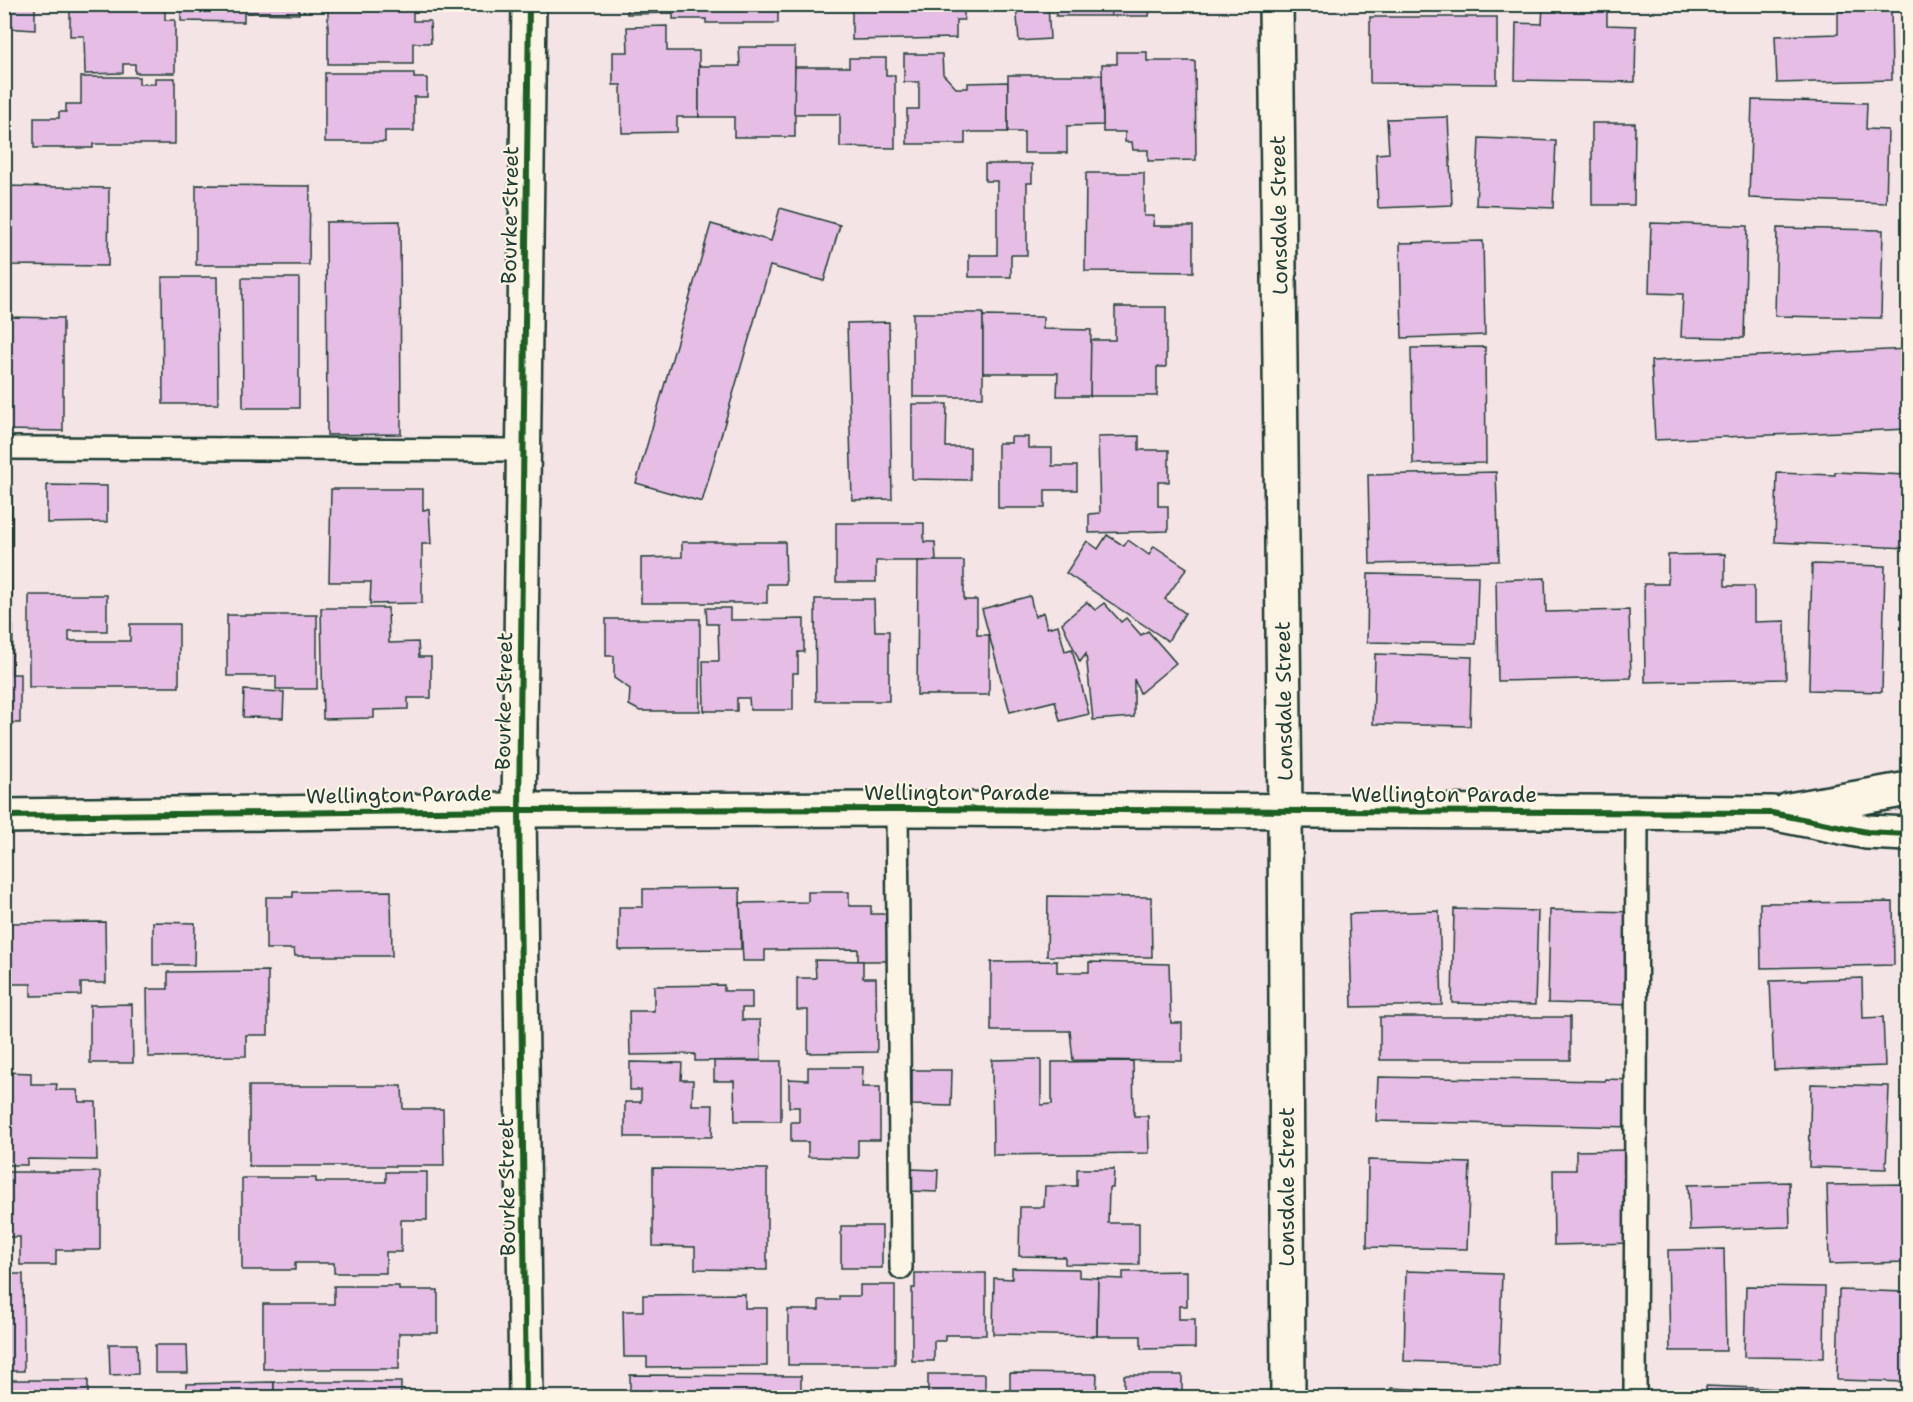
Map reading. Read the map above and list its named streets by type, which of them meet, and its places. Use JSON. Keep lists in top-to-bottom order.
{
  "streets": {
    "street": ["Bourke Street", "Lonsdale Street", "Wellington Parade"]
  },
  "crossings": [
    ["Bourke Street", "Wellington Parade"],
    ["Lonsdale Street", "Wellington Parade"]
  ]
}
